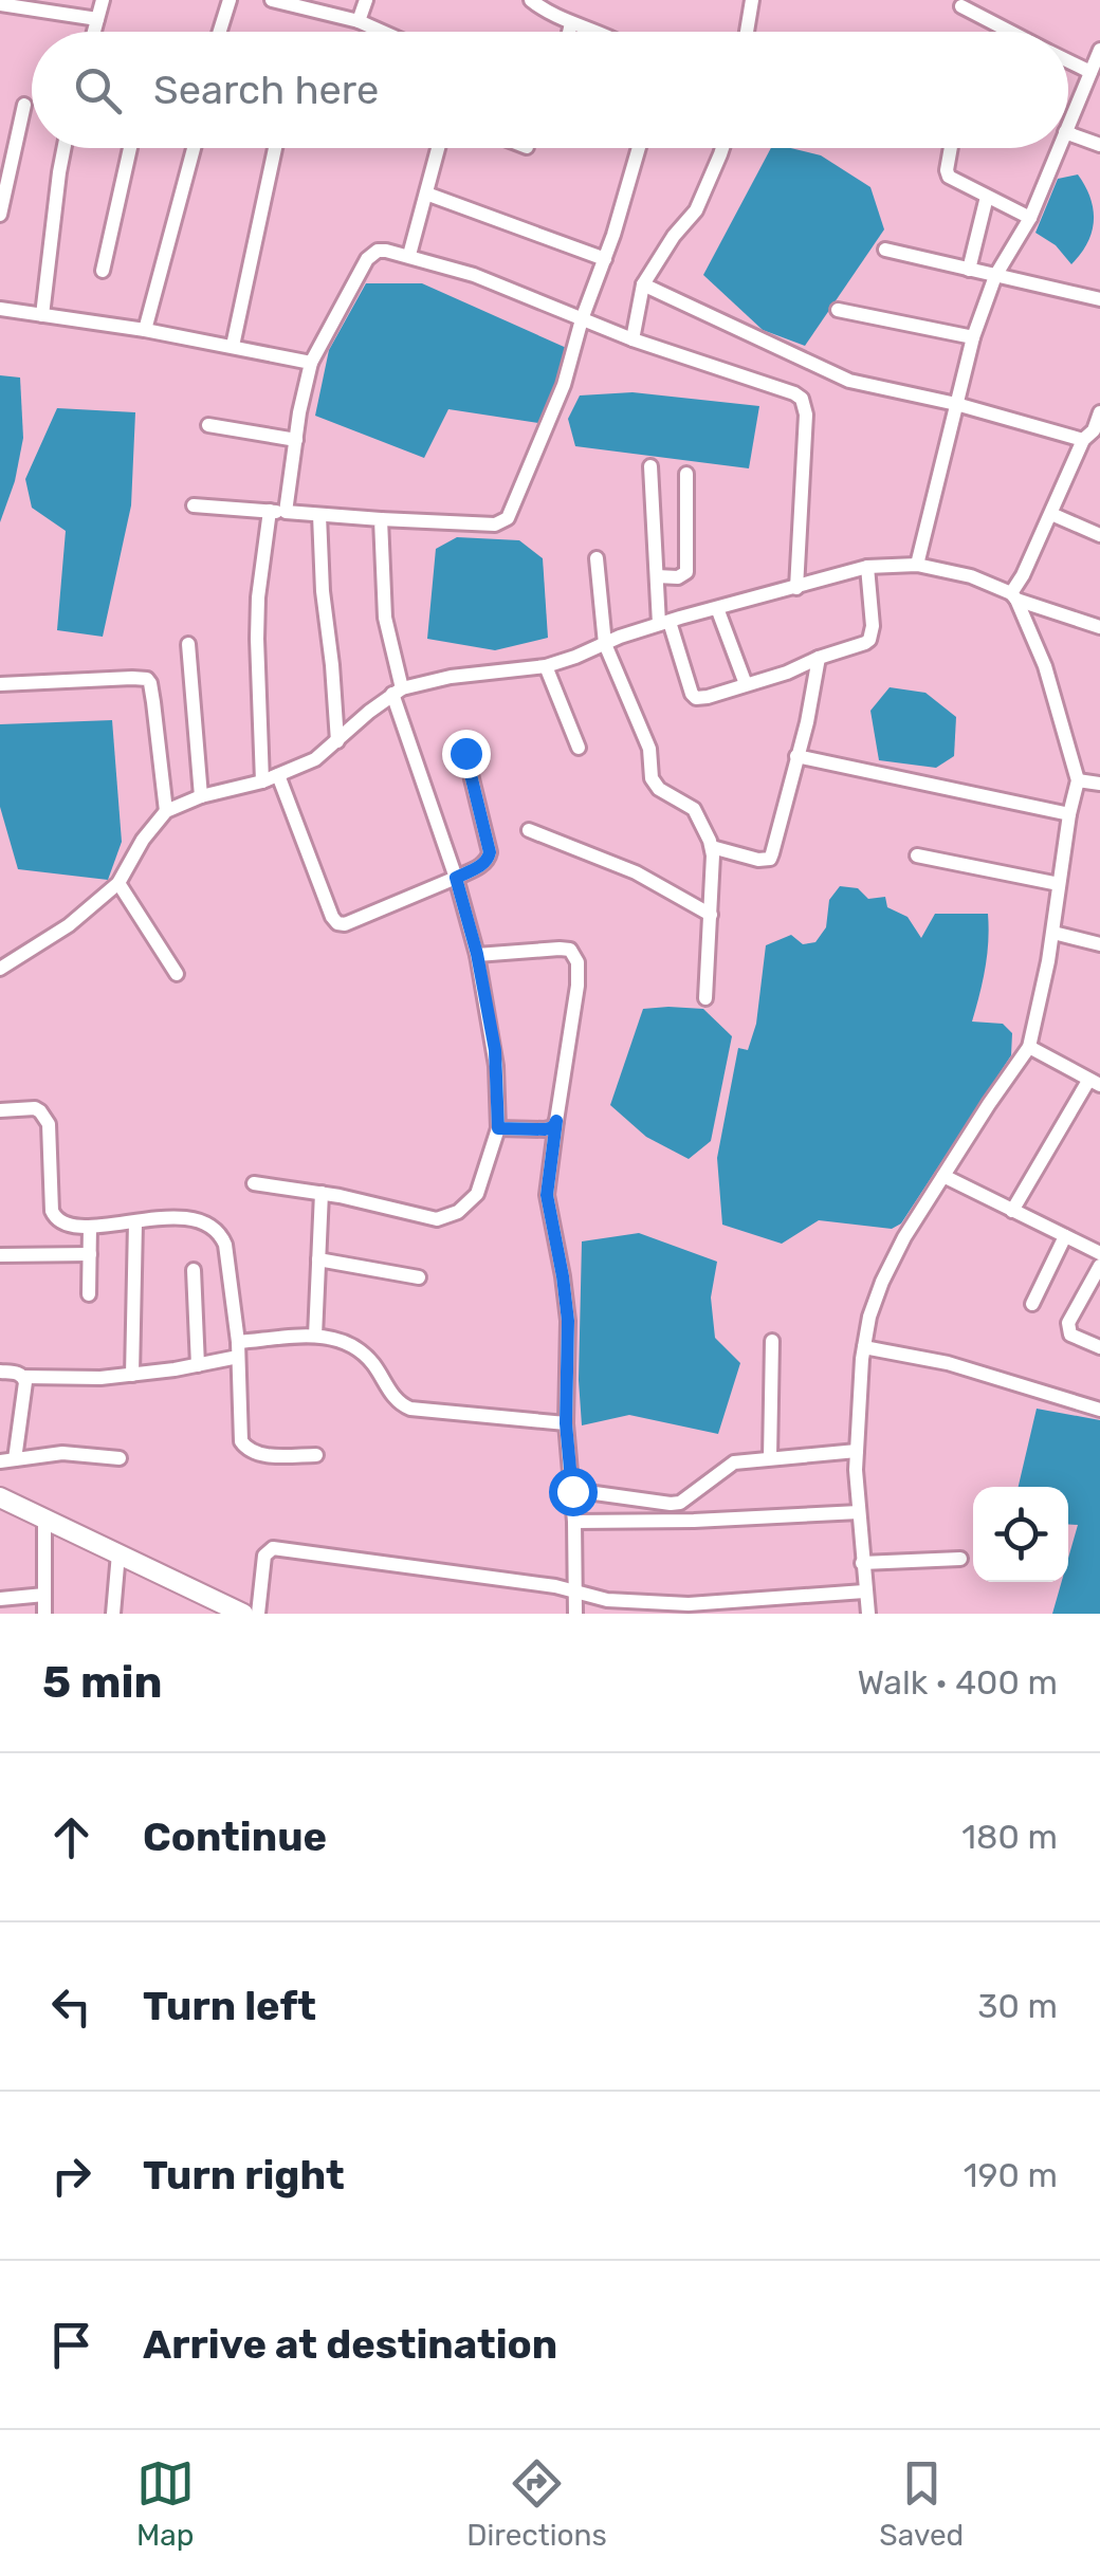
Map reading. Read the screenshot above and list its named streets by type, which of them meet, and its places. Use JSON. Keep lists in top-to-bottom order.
{
  "page": {
    "search": "Search here",
    "heading": ["5 min", "Walk · 400 m"],
    "list": [
      ["Continue", "180 m"],
      ["Turn left", "30 m"],
      ["Turn right", "190 m"],
      "Arrive at destination"
    ],
    "nav": ["Map", "Directions", "Saved"]
  }
}
